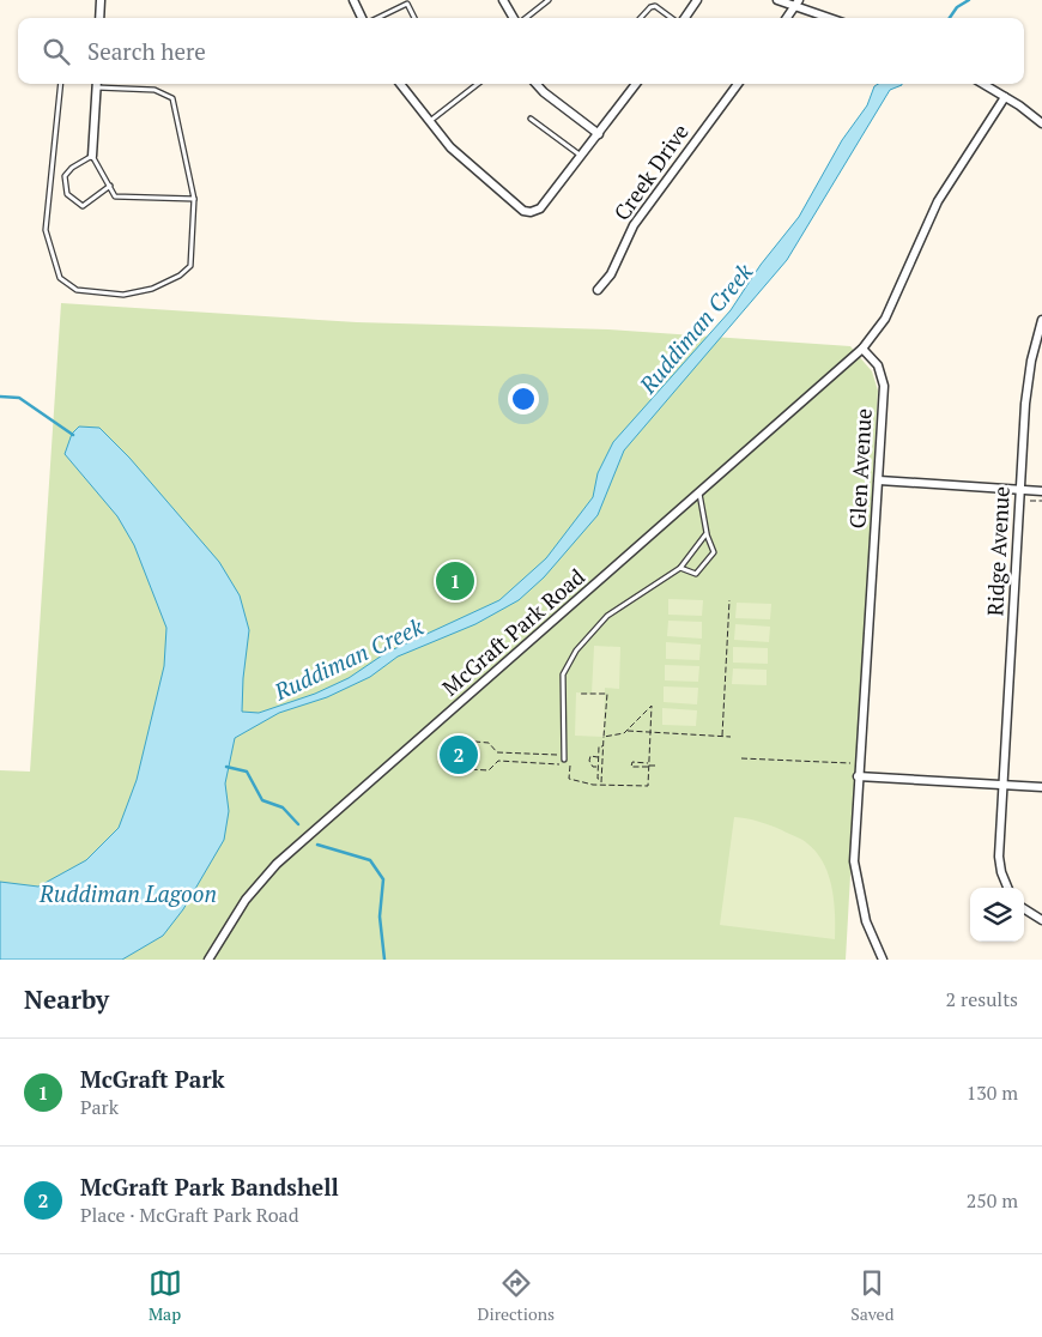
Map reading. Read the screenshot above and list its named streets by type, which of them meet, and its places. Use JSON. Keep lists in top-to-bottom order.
{
  "streets": {
    "street": [
      "Creek Drive",
      "Glen Avenue",
      "Ridge Avenue",
      "McGraft Park Road"
    ]
  },
  "crossings": [
    ["Glen Avenue", "McGraft Park Road"]
  ],
  "water": ["Ruddiman Creek", "Ruddiman Lagoon"],
  "page": {
    "search": "Search here",
    "pins": ["1", "2"],
    "heading": ["Nearby", "2 results"],
    "list": [
      {
        "mark": "1",
        "name": "McGraft Park",
        "note": "Park",
        "value": "130 m"
      },
      {
        "mark": "2",
        "name": "McGraft Park Bandshell",
        "note": "Place · McGraft Park Road",
        "value": "250 m"
      }
    ],
    "nav": ["Map", "Directions", "Saved"]
  }
}
